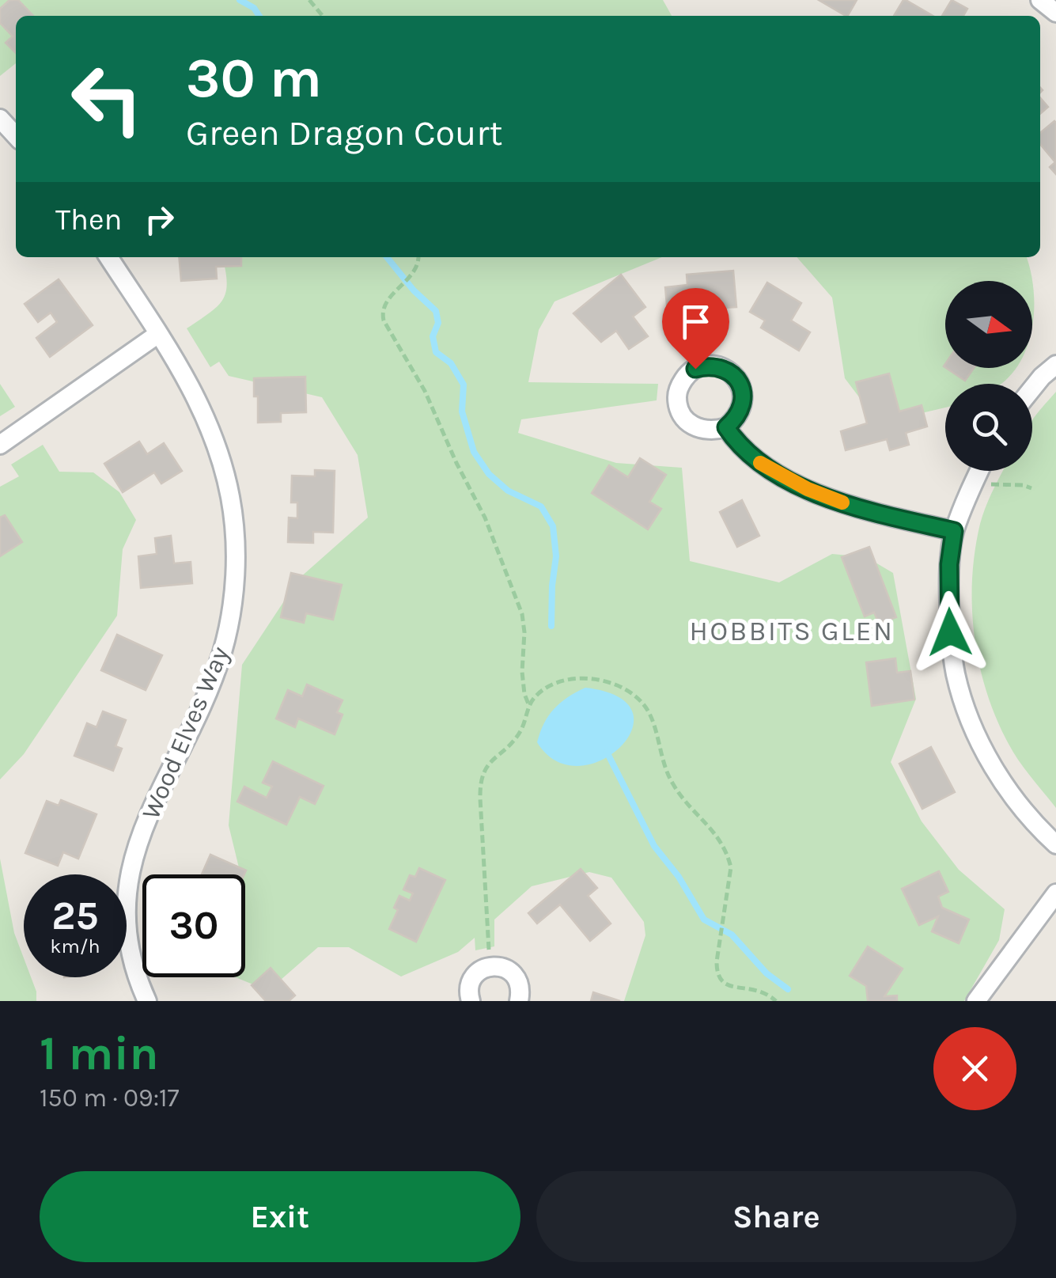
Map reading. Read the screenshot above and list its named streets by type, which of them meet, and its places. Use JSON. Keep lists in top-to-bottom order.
{
  "streets": {
    "street": ["Wood Elves Way"]
  },
  "districts": ["HOBBITS GLEN"],
  "north": "right",
  "page": {
    "turn": ["30 m", "Green Dragon Court"],
    "then": "Then",
    "speed": "25 km/h",
    "limit": "30",
    "heading": ["1 min", "150 m · 09:17"],
    "buttons": ["Exit", "Share"]
  }
}
